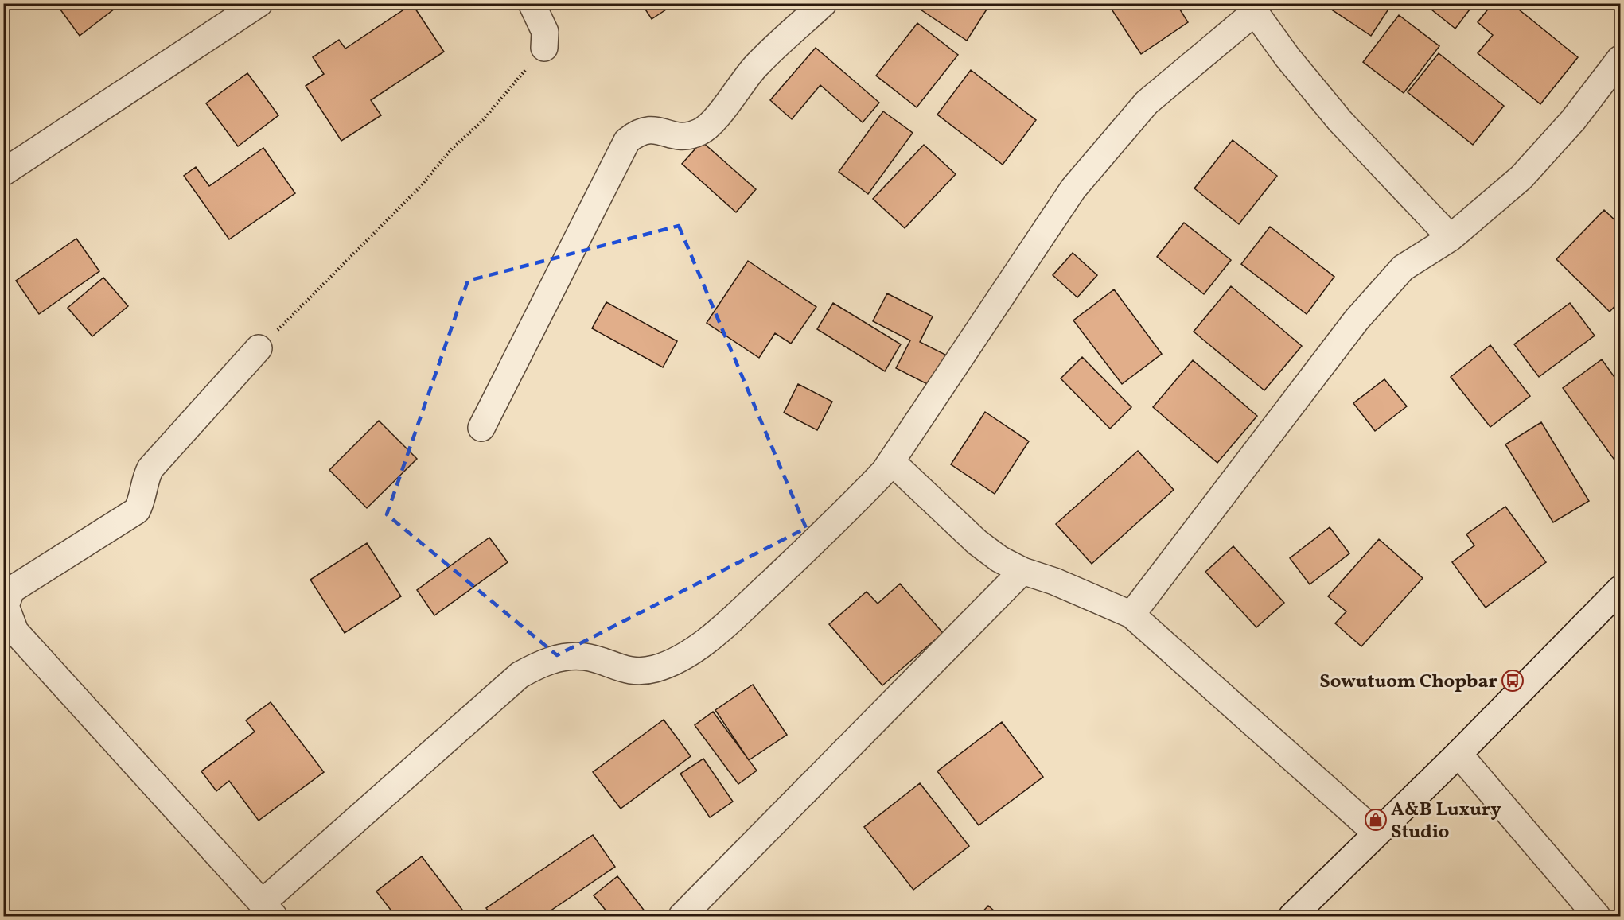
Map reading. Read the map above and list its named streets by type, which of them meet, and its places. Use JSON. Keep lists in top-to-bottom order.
{
  "places": {
    "bus stop": ["Sowutuom Chopbar"],
    "shop": ["A&B Luxury Studio"]
  }
}
